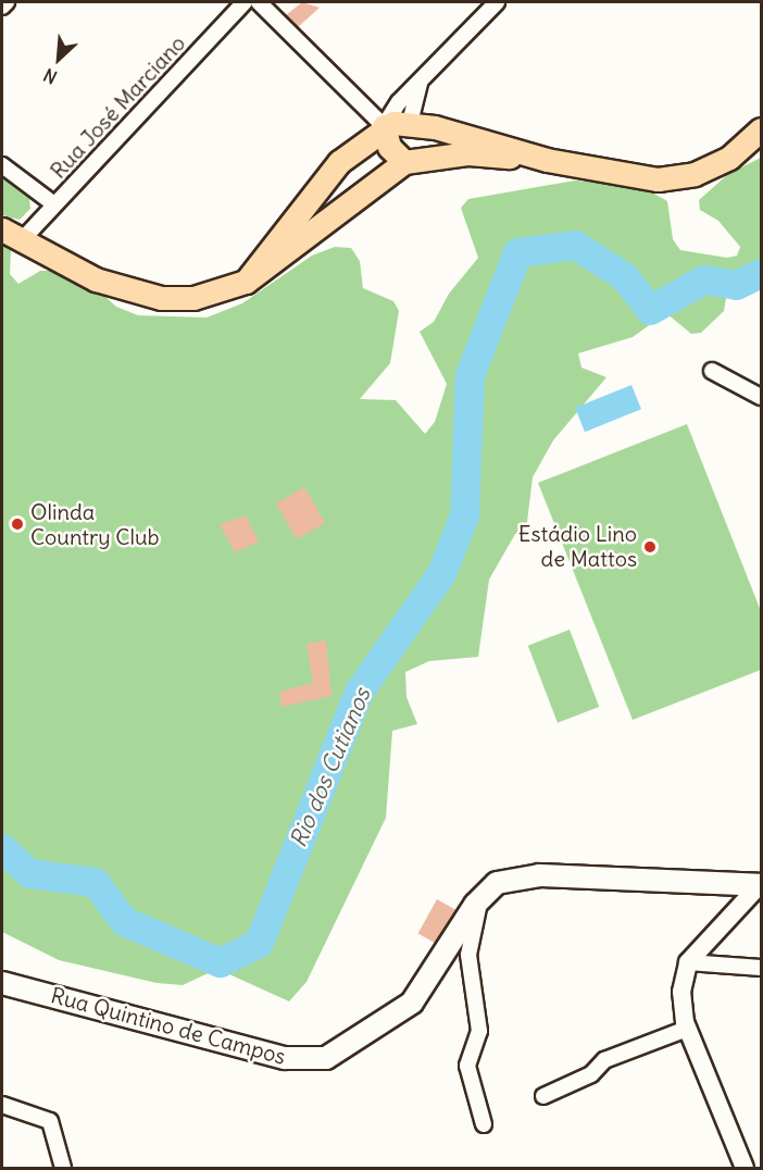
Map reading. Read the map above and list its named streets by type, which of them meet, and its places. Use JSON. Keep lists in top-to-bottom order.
{
  "streets": {
    "main road": ["Rua Quintino de Campos"],
    "street": ["Rua José Marciano"]
  },
  "water": ["Rio dos Cutianos"],
  "places": ["Olinda Country Club", "Estádio Lino de Mattos"],
  "north": "bottom left"
}
